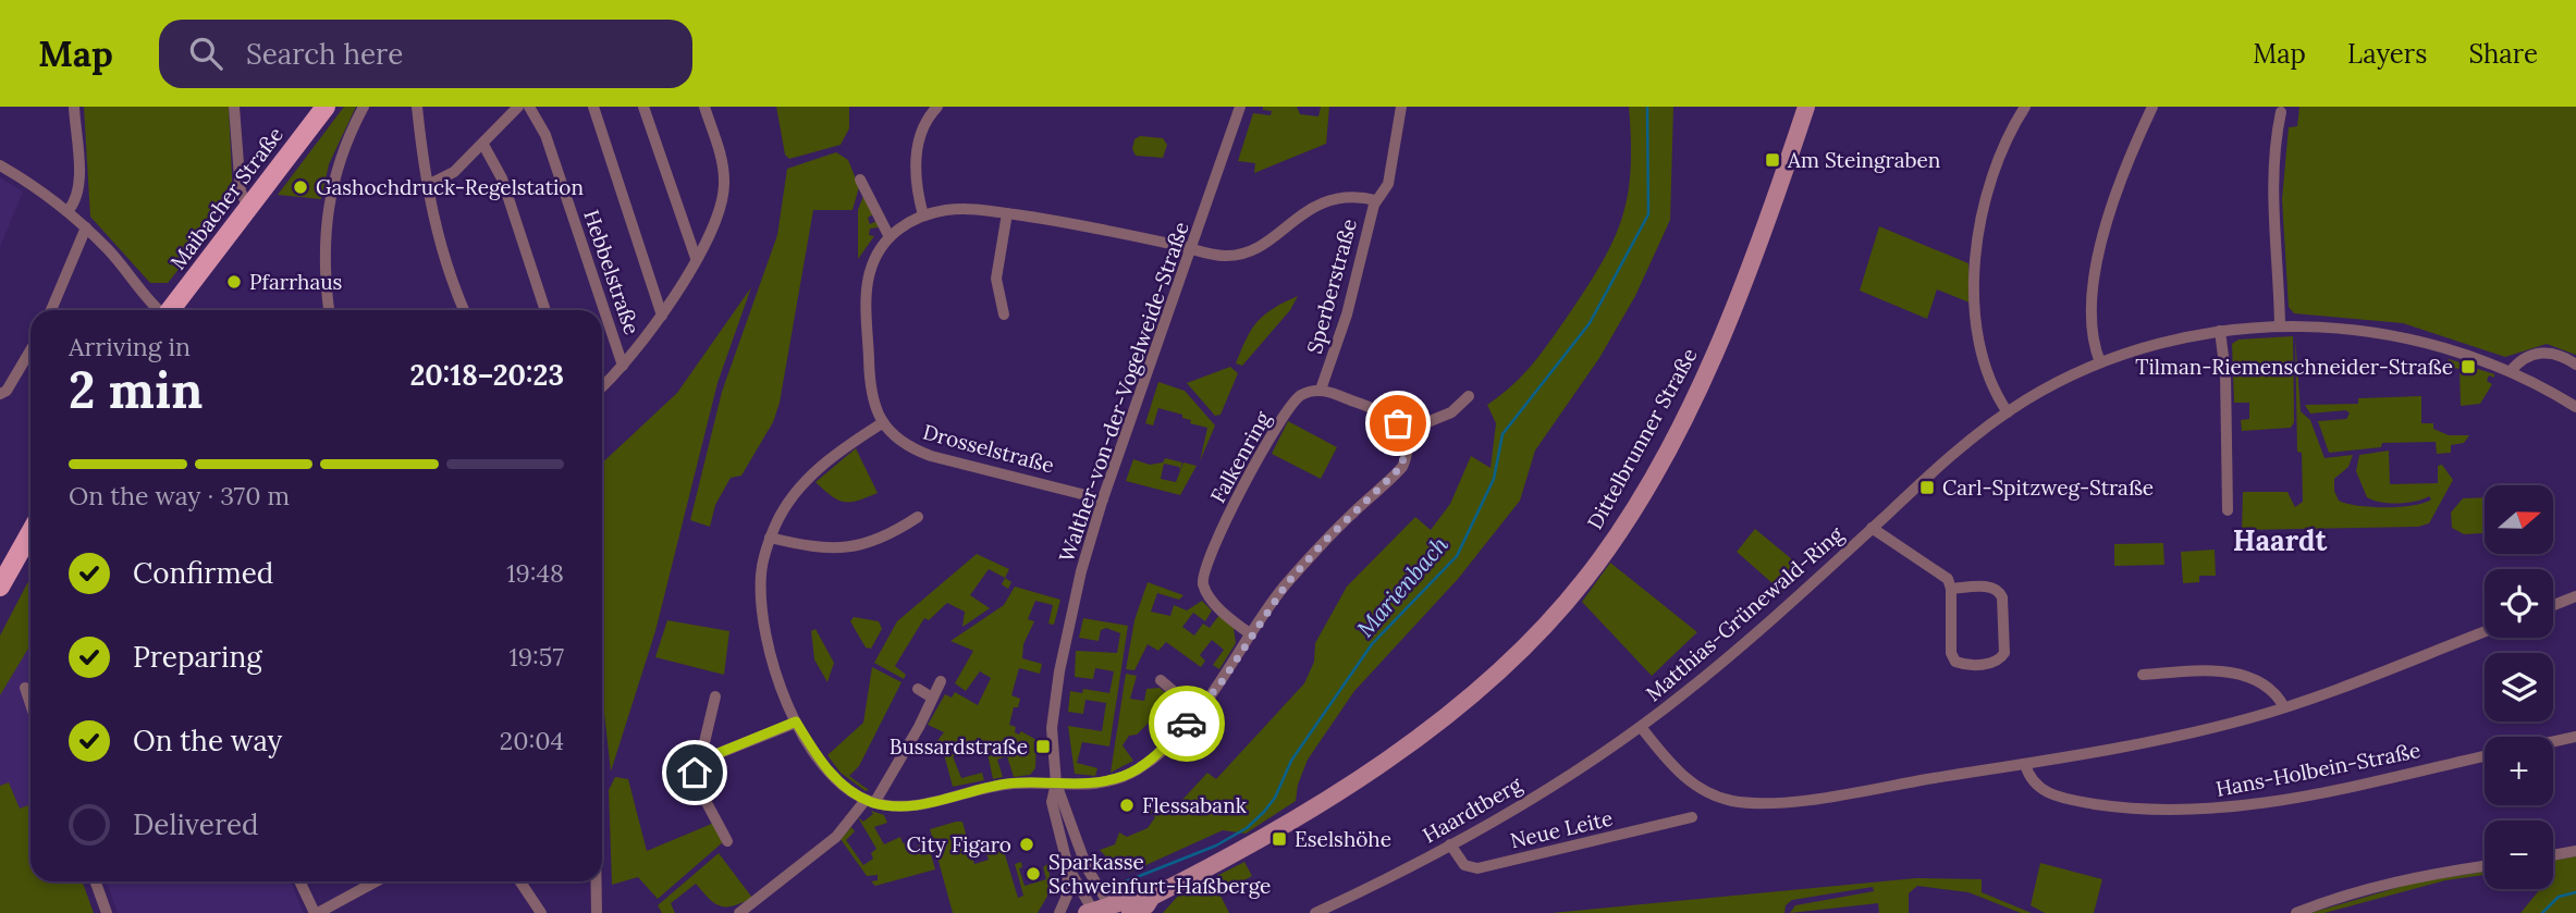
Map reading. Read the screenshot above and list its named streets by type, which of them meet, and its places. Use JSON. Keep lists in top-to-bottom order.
{
  "streets": {
    "main road": ["Maibacher Straße"],
    "street": [
      "Hebbelstraße",
      "Sperberstraße",
      "Walther-von-der-Vogelweide-Straße",
      "Dittelbrunner Straße",
      "Drosselstraße",
      "Falkenring",
      "Matthias-Grünewald-Ring",
      "Hans-Holbein-Straße",
      "Haardtberg",
      "Neue Leite"
    ]
  },
  "crossings": [
    ["Sperberstraße", "Falkenring"],
    ["Walther-von-der-Vogelweide-Straße", "Dittelbrunner Straße"],
    ["Walther-von-der-Vogelweide-Straße", "Drosselstraße"],
    ["Matthias-Grünewald-Ring", "Hans-Holbein-Straße"],
    ["Matthias-Grünewald-Ring", "Haardtberg"],
    ["Haardtberg", "Neue Leite"]
  ],
  "districts": ["Haardt"],
  "water": ["Marienbach"],
  "places": {
    "transit": [
      "Am Steingraben",
      "Tilman-Riemenschneider-Straße",
      "Carl-Spitzweg-Straße",
      "Bussardstraße",
      "Eselshöhe"
    ],
    "other": [
      "Gashochdruck-Regelstation",
      "Pfarrhaus",
      "Flessabank",
      "City Figaro",
      "Sparkasse Schweinfurt-Haßberge"
    ]
  },
  "north": "right",
  "page": {
    "header": "Map",
    "search": "Search here",
    "nav": ["Map", "Layers", "Share"],
    "heading": ["2 min", "Arriving in", "20:18–20:23"],
    "bar": "On the way · 370 m",
    "map_buttons": ["+", "−"],
    "list": [
      ["Confirmed", "19:48"],
      ["Preparing", "19:57"],
      ["On the way", "20:04"],
      "Delivered"
    ]
  }
}
